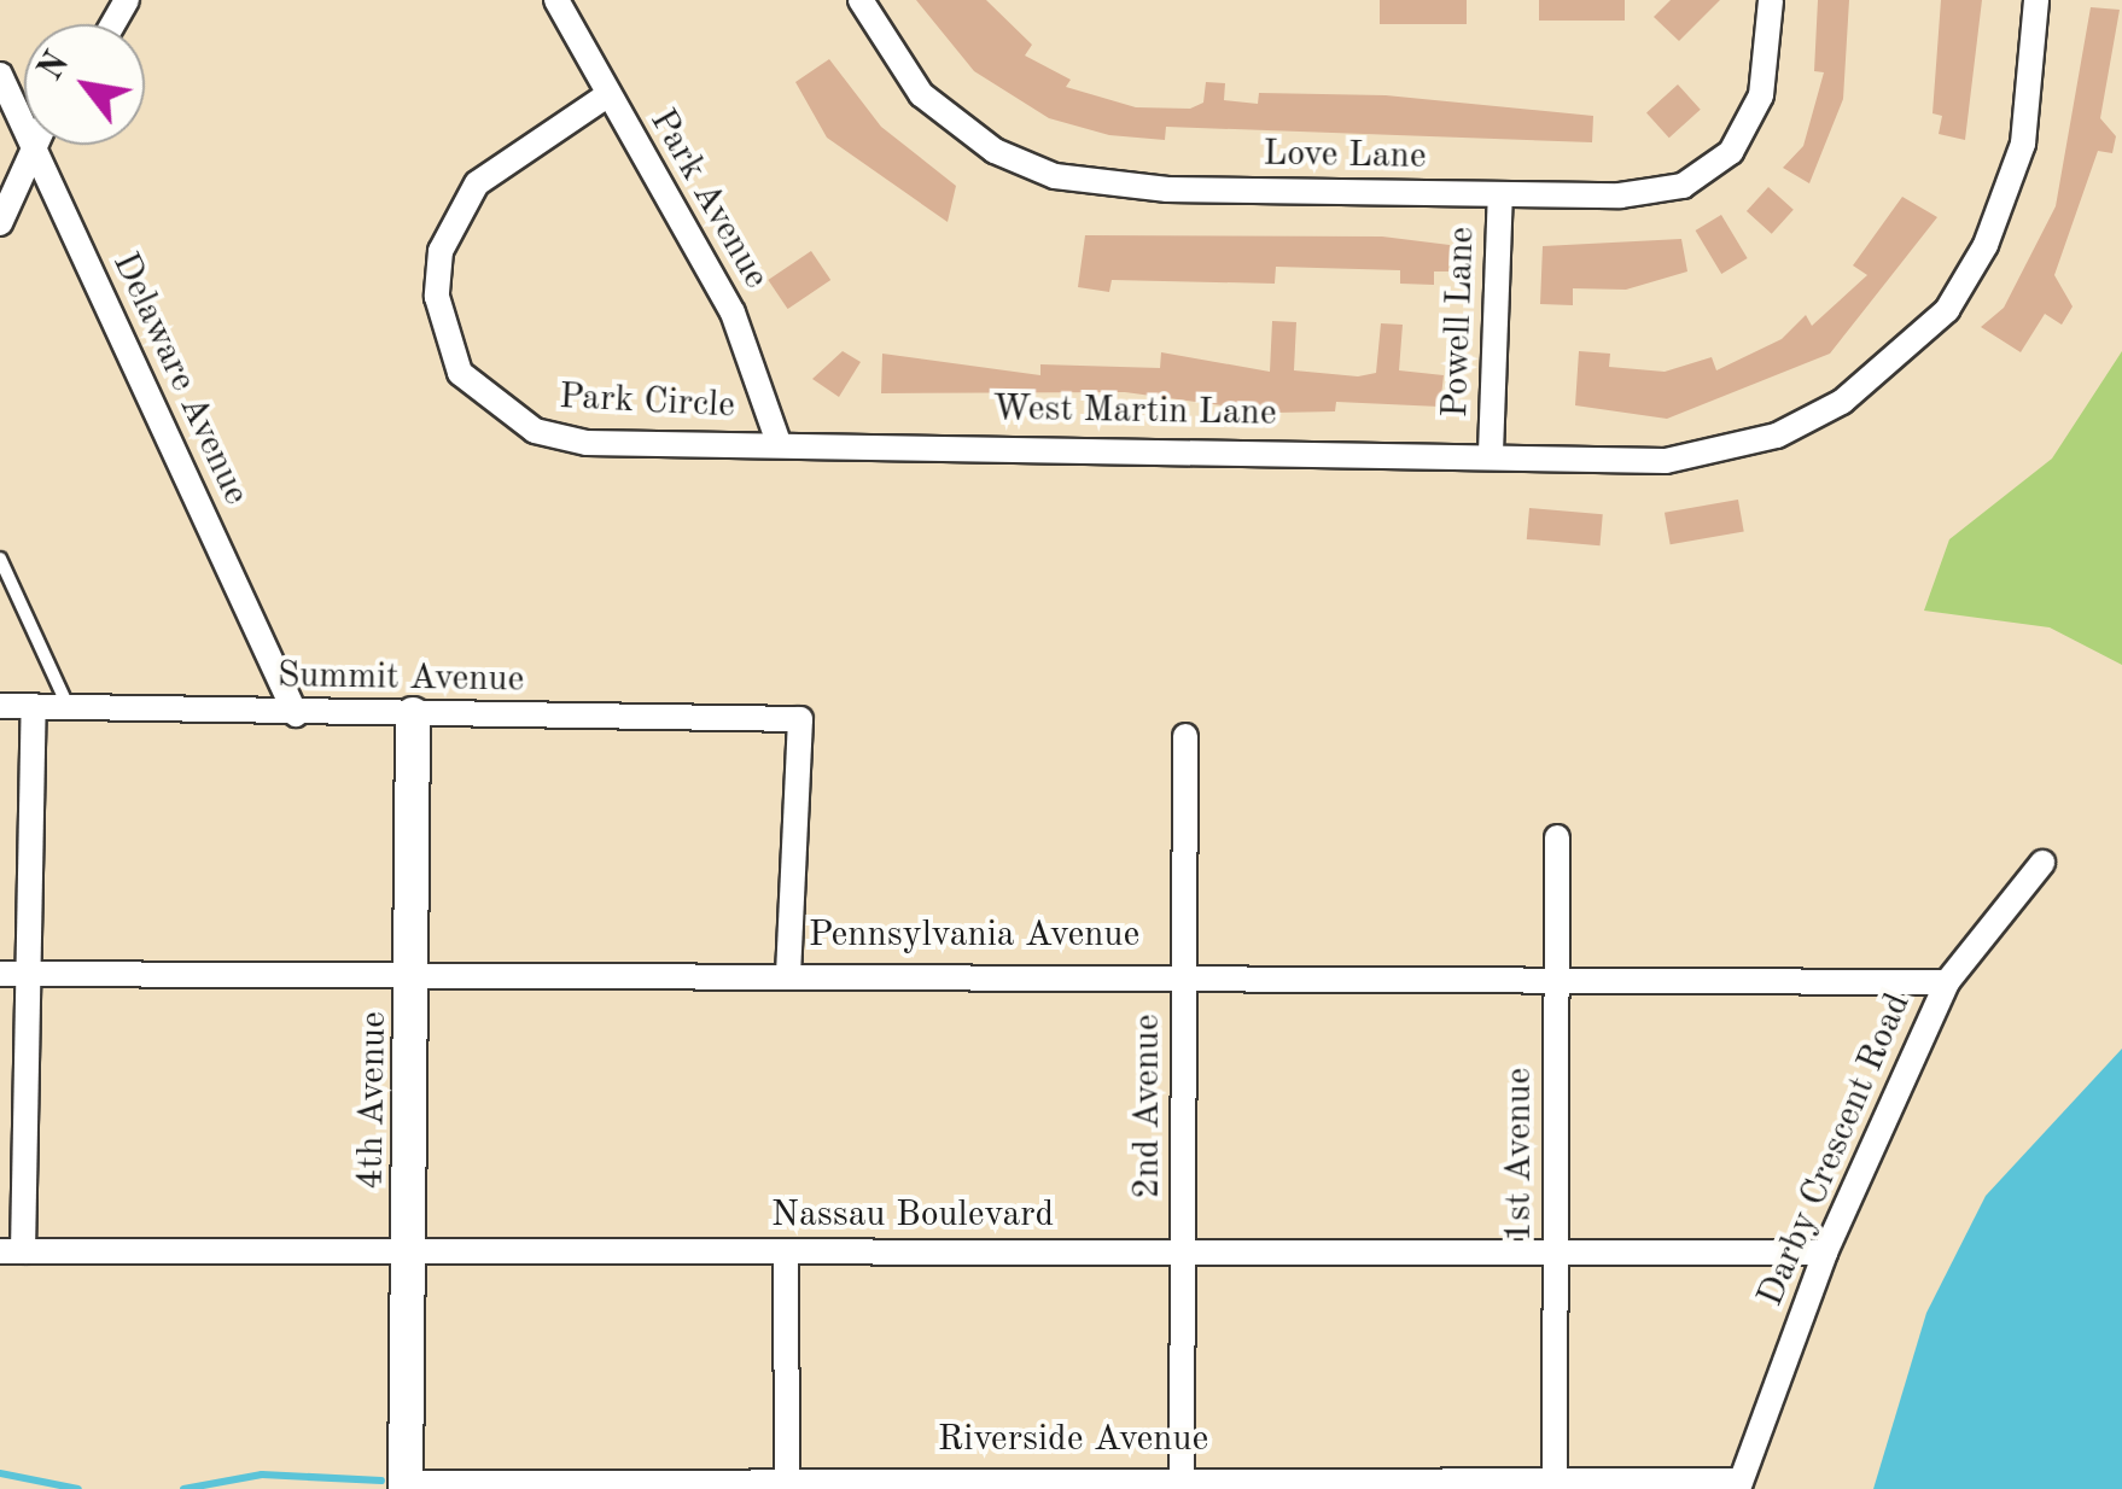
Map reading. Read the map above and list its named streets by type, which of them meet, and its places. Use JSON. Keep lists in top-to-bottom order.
{
  "streets": {
    "street": [
      "Love Lane",
      "Park Avenue",
      "Powell Lane",
      "Delaware Avenue",
      "Park Circle",
      "West Martin Lane",
      "Summit Avenue",
      "Pennsylvania Avenue",
      "4th Avenue",
      "2nd Avenue",
      "Darby Crescent Road",
      "1st Avenue",
      "Nassau Boulevard",
      "Riverside Avenue"
    ]
  },
  "crossings": [
    ["Love Lane", "Powell Lane"],
    ["Park Avenue", "Park Circle"],
    ["Park Avenue", "West Martin Lane"],
    ["Powell Lane", "West Martin Lane"],
    ["Delaware Avenue", "Summit Avenue"],
    ["Park Circle", "West Martin Lane"],
    ["Summit Avenue", "Pennsylvania Avenue"],
    ["Summit Avenue", "4th Avenue"],
    ["Pennsylvania Avenue", "4th Avenue"],
    ["Pennsylvania Avenue", "2nd Avenue"],
    ["Pennsylvania Avenue", "Darby Crescent Road"],
    ["Pennsylvania Avenue", "1st Avenue"],
    ["4th Avenue", "Nassau Boulevard"],
    ["4th Avenue", "Riverside Avenue"],
    ["2nd Avenue", "Nassau Boulevard"],
    ["2nd Avenue", "Riverside Avenue"],
    ["Darby Crescent Road", "Nassau Boulevard"],
    ["Darby Crescent Road", "Riverside Avenue"],
    ["1st Avenue", "Nassau Boulevard"],
    ["1st Avenue", "Riverside Avenue"]
  ],
  "north": "top left"
}
